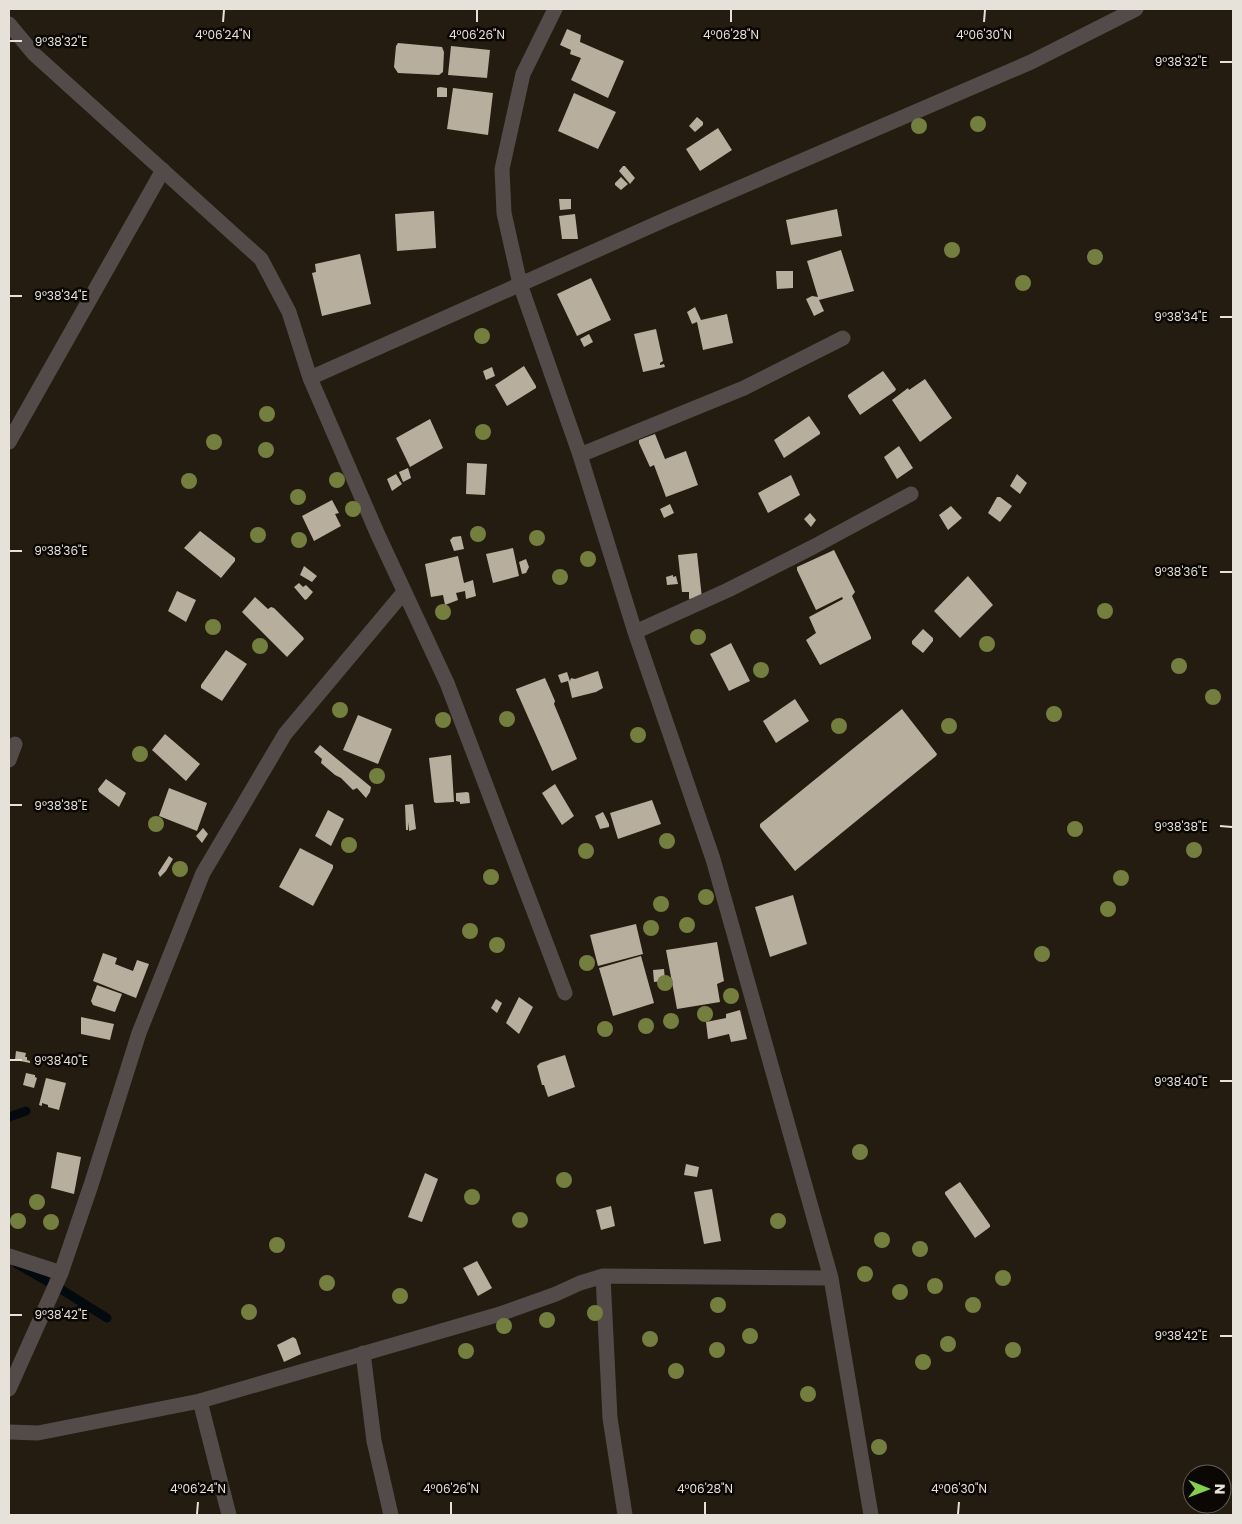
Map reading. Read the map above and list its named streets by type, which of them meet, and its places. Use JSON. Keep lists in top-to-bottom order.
{
  "north": "right",
  "coordinates": [
    "4°06'24\"N",
    "4°06'26\"N",
    "4°06'28\"N",
    "4°06'30\"N",
    "9°38'32\"E",
    "9°38'34\"E",
    "9°38'36\"E",
    "9°38'38\"E",
    "9°38'40\"E",
    "9°38'42\"E"
  ]
}
